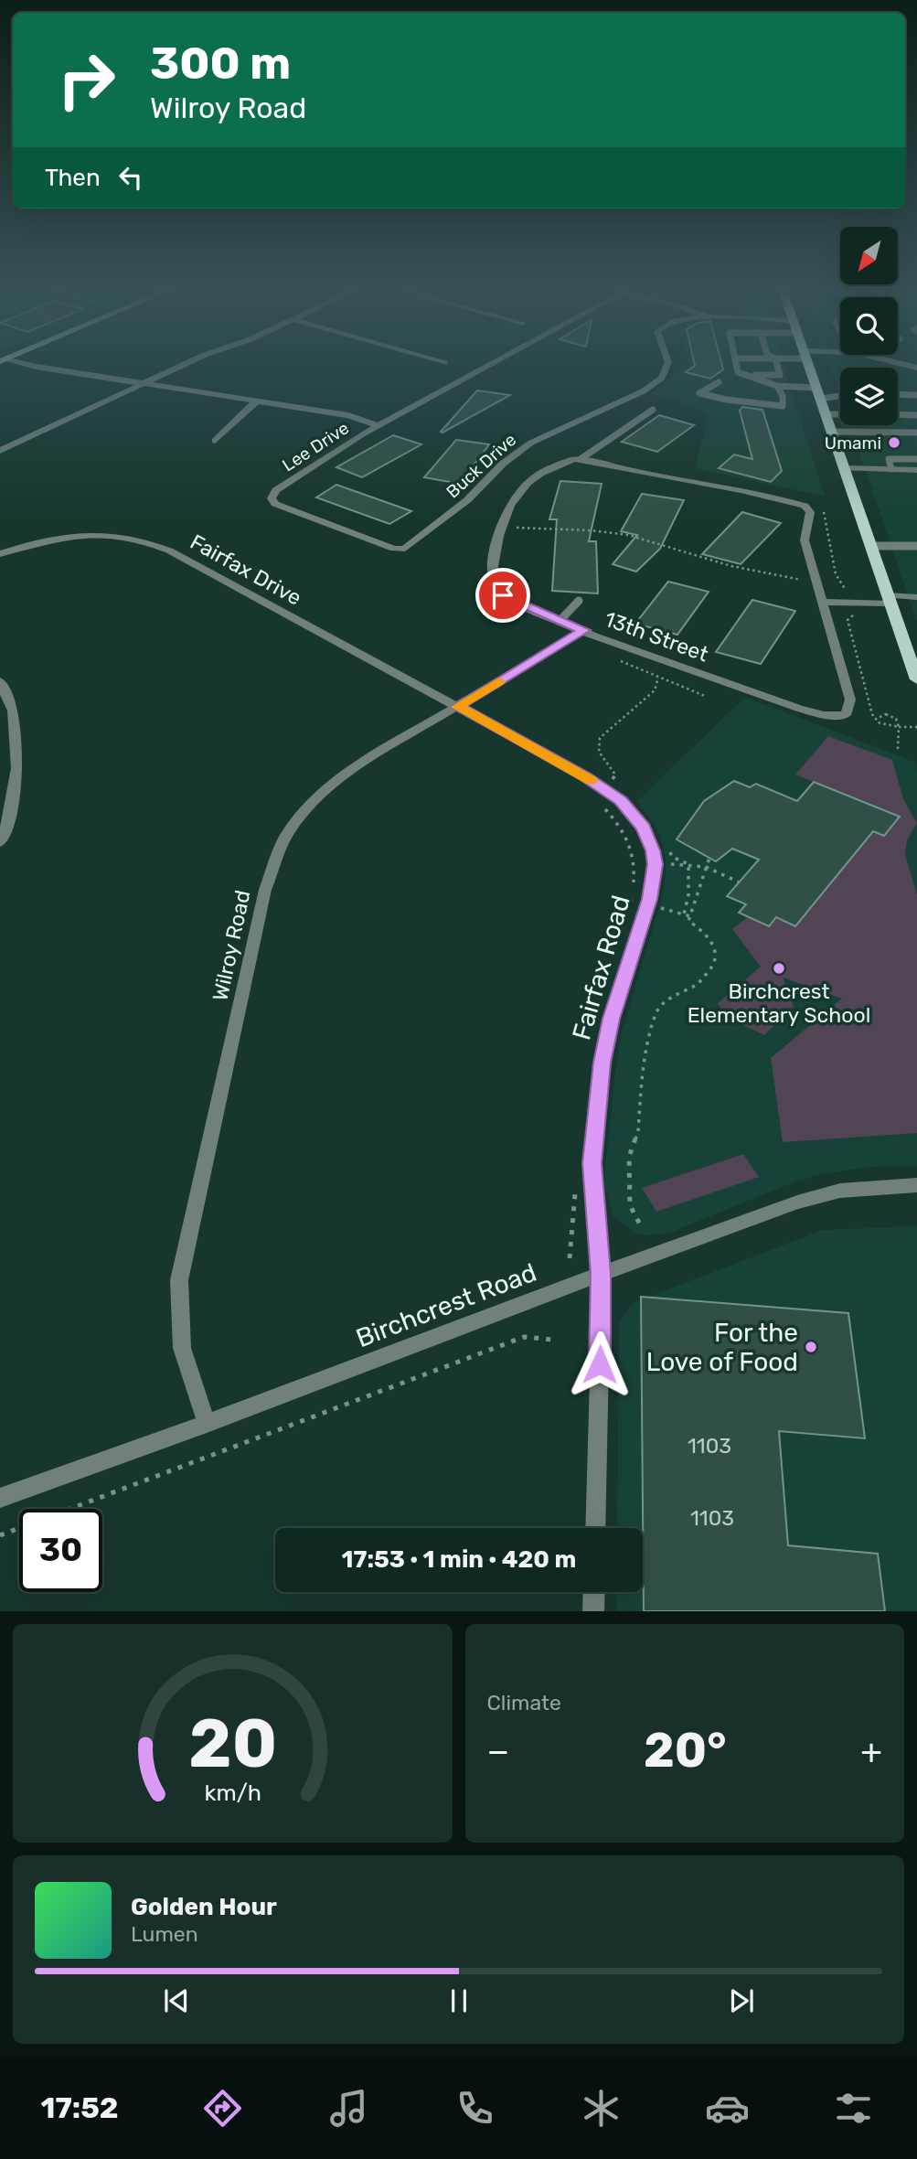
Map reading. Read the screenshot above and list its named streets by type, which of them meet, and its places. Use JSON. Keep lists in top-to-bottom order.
{
  "streets": {
    "street": [
      "Lee Drive",
      "Buck Drive",
      "Fairfax Drive",
      "13th Street",
      "Wilroy Road",
      "Fairfax Road",
      "Birchcrest Road"
    ]
  },
  "crossings": [
    ["Lee Drive", "Buck Drive"],
    ["Fairfax Drive", "Wilroy Road"],
    ["Fairfax Drive", "Fairfax Road"],
    ["13th Street", "Wilroy Road"],
    ["Wilroy Road", "Fairfax Road"],
    ["Wilroy Road", "Birchcrest Road"],
    ["Fairfax Road", "Birchcrest Road"]
  ],
  "places": ["Umami", "Birchcrest Elementary School", "For the Love of Food"],
  "house_numbers": ["1103", "1103"],
  "north": "bottom left",
  "page": {
    "turn": ["300 m", "Wilroy Road"],
    "then": "Then",
    "limit": "30",
    "trip": "17:53 · 1 min · 420 m",
    "tile": "Climate",
    "heat": ["−", "20°", "+"],
    "song": ["Golden Hour", "Lumen"],
    "tabs": "17:52",
    "gauge": ["20", "km/h"]
  }
}
